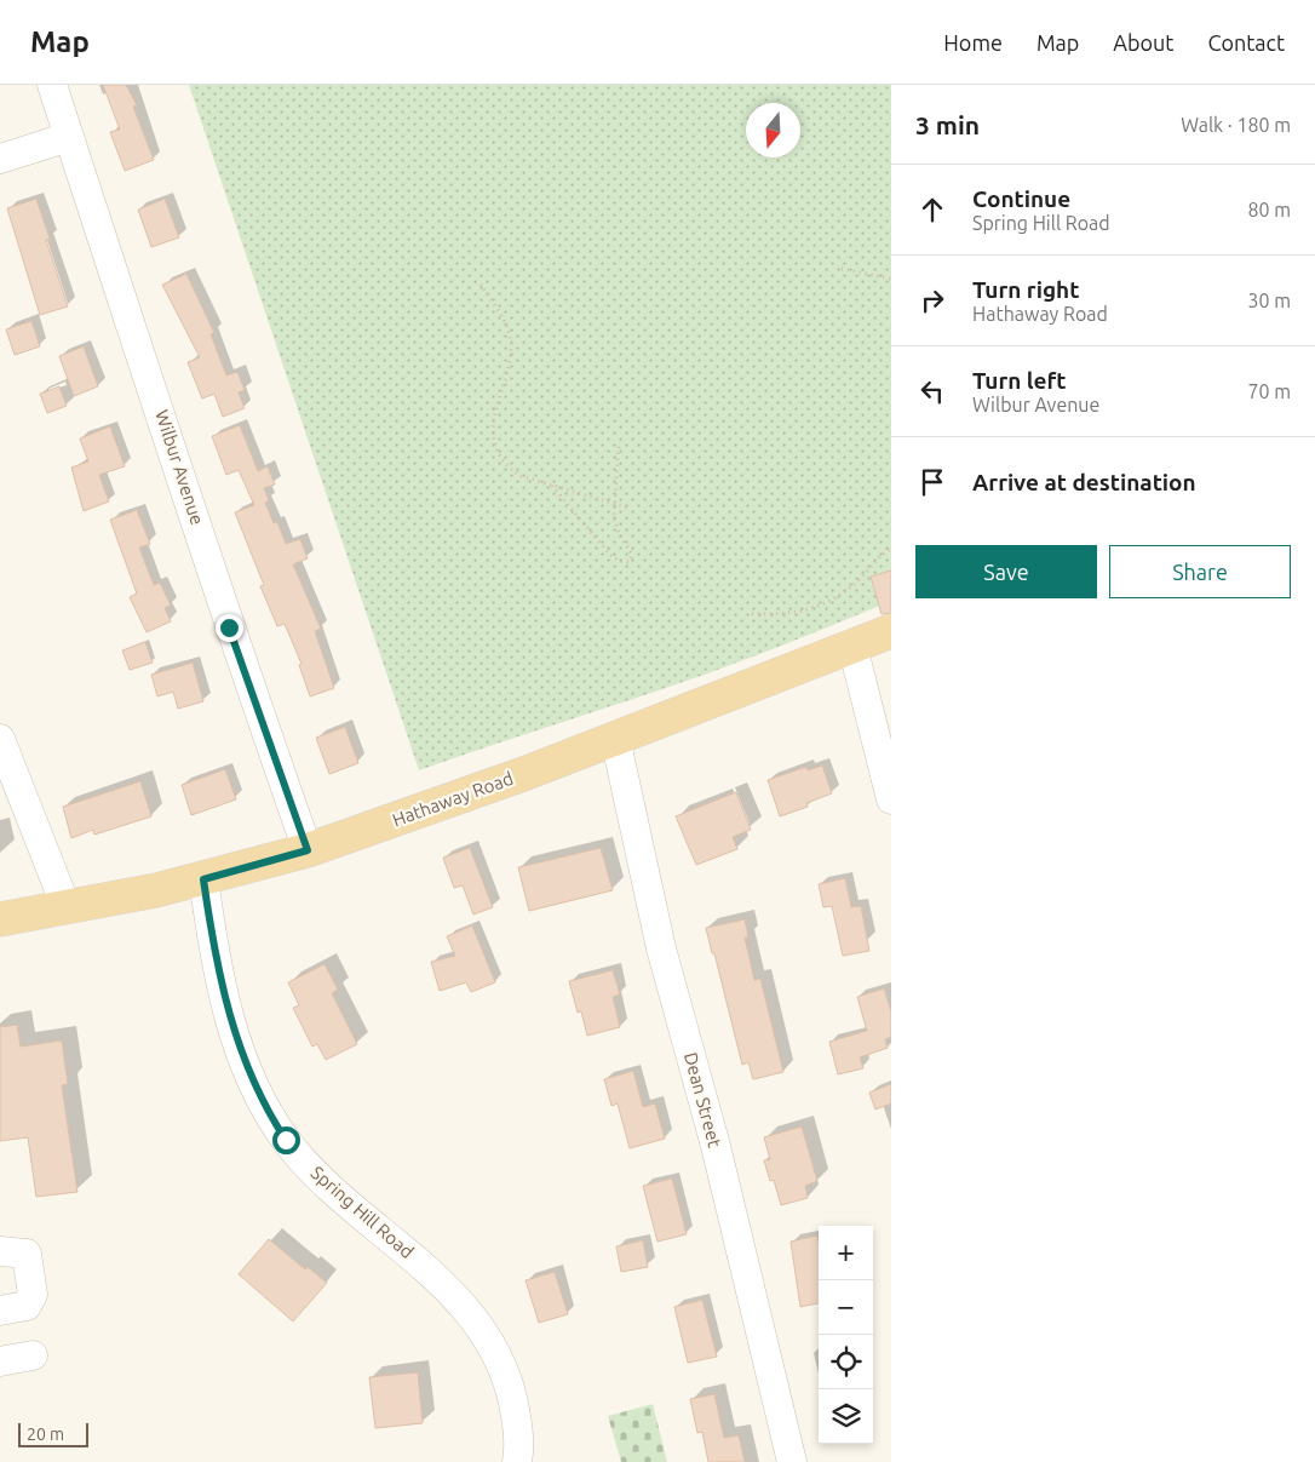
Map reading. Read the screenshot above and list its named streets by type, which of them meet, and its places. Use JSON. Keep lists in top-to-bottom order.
{
  "streets": {
    "main road": ["Hathaway Road"],
    "street": ["Wilbur Avenue", "Dean Street", "Spring Hill Road"]
  },
  "crossings": [
    ["Wilbur Avenue", "Hathaway Road"],
    ["Hathaway Road", "Dean Street"],
    ["Hathaway Road", "Spring Hill Road"]
  ],
  "scale_bar": "20 m",
  "north": "bottom",
  "page": {
    "header": "Map",
    "nav": [
      "Home",
      "Map",
      "About",
      "Contact"
    ],
    "heading": ["3 min", "Walk · 180 m"],
    "list": [
      ["Continue", "Spring Hill Road", "80 m"],
      ["Turn right", "Hathaway Road", "30 m"],
      ["Turn left", "Wilbur Avenue", "70 m"],
      "Arrive at destination"
    ],
    "buttons": ["Save", "Share"],
    "map_buttons": ["+", "−"],
    "scale": "20 m"
  }
}
